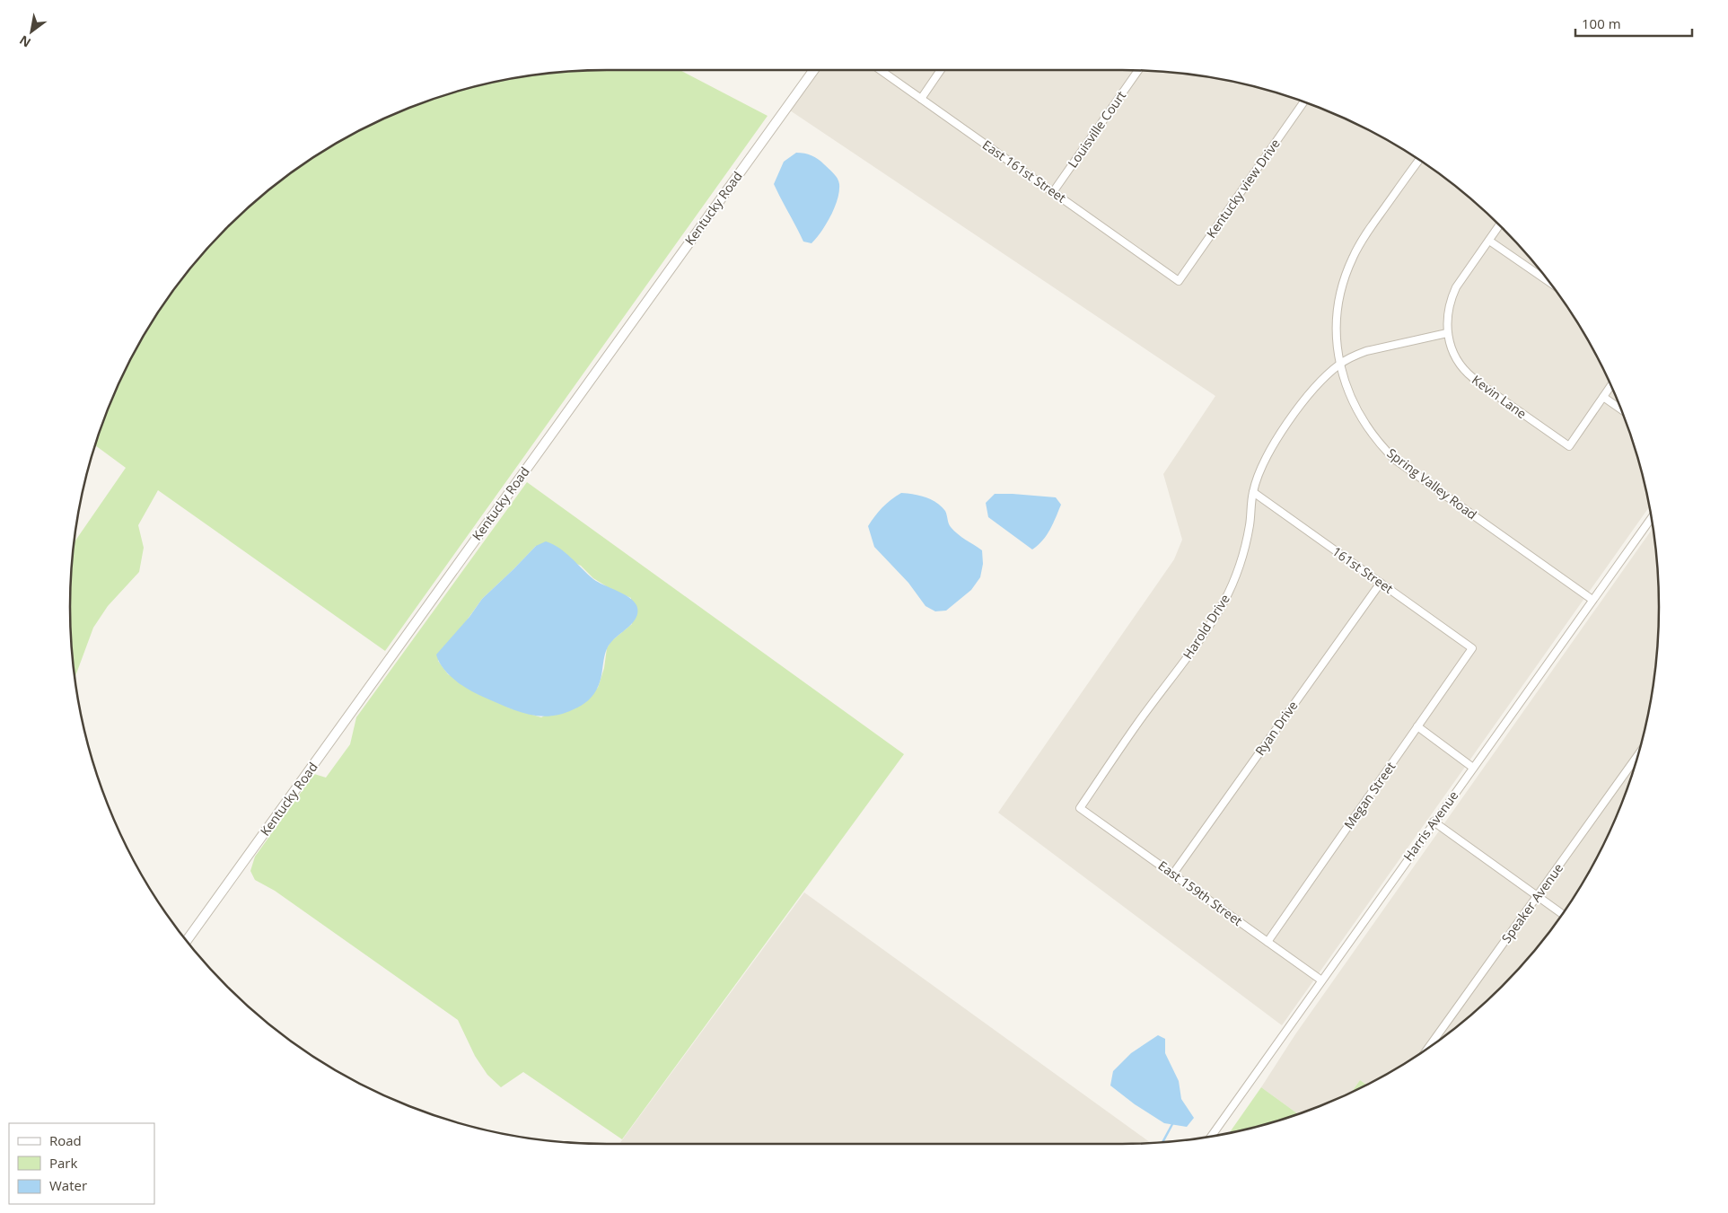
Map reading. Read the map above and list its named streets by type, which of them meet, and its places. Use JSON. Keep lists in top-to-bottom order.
{
  "streets": {
    "street": [
      "Louisville Court",
      "East 161st Street",
      "Kentucky view Drive",
      "Kentucky Road",
      "Kevin Lane",
      "Spring Valley Road",
      "161st Street",
      "Harold Drive",
      "Ryan Drive",
      "Megan Street",
      "Harris Avenue",
      "East 159th Street",
      "Speaker Avenue"
    ]
  },
  "crossings": [
    ["Louisville Court", "East 161st Street"],
    ["East 161st Street", "Kentucky view Drive"],
    ["Spring Valley Road", "Harold Drive"],
    ["Spring Valley Road", "Harris Avenue"],
    ["161st Street", "Harold Drive"],
    ["161st Street", "Ryan Drive"],
    ["161st Street", "Megan Street"],
    ["Harold Drive", "East 159th Street"],
    ["Ryan Drive", "East 159th Street"],
    ["Megan Street", "East 159th Street"],
    ["Harris Avenue", "East 159th Street"]
  ],
  "legend": ["Road", "Park", "Water"],
  "scale_bar": "100 m",
  "north": "bottom left"
}
